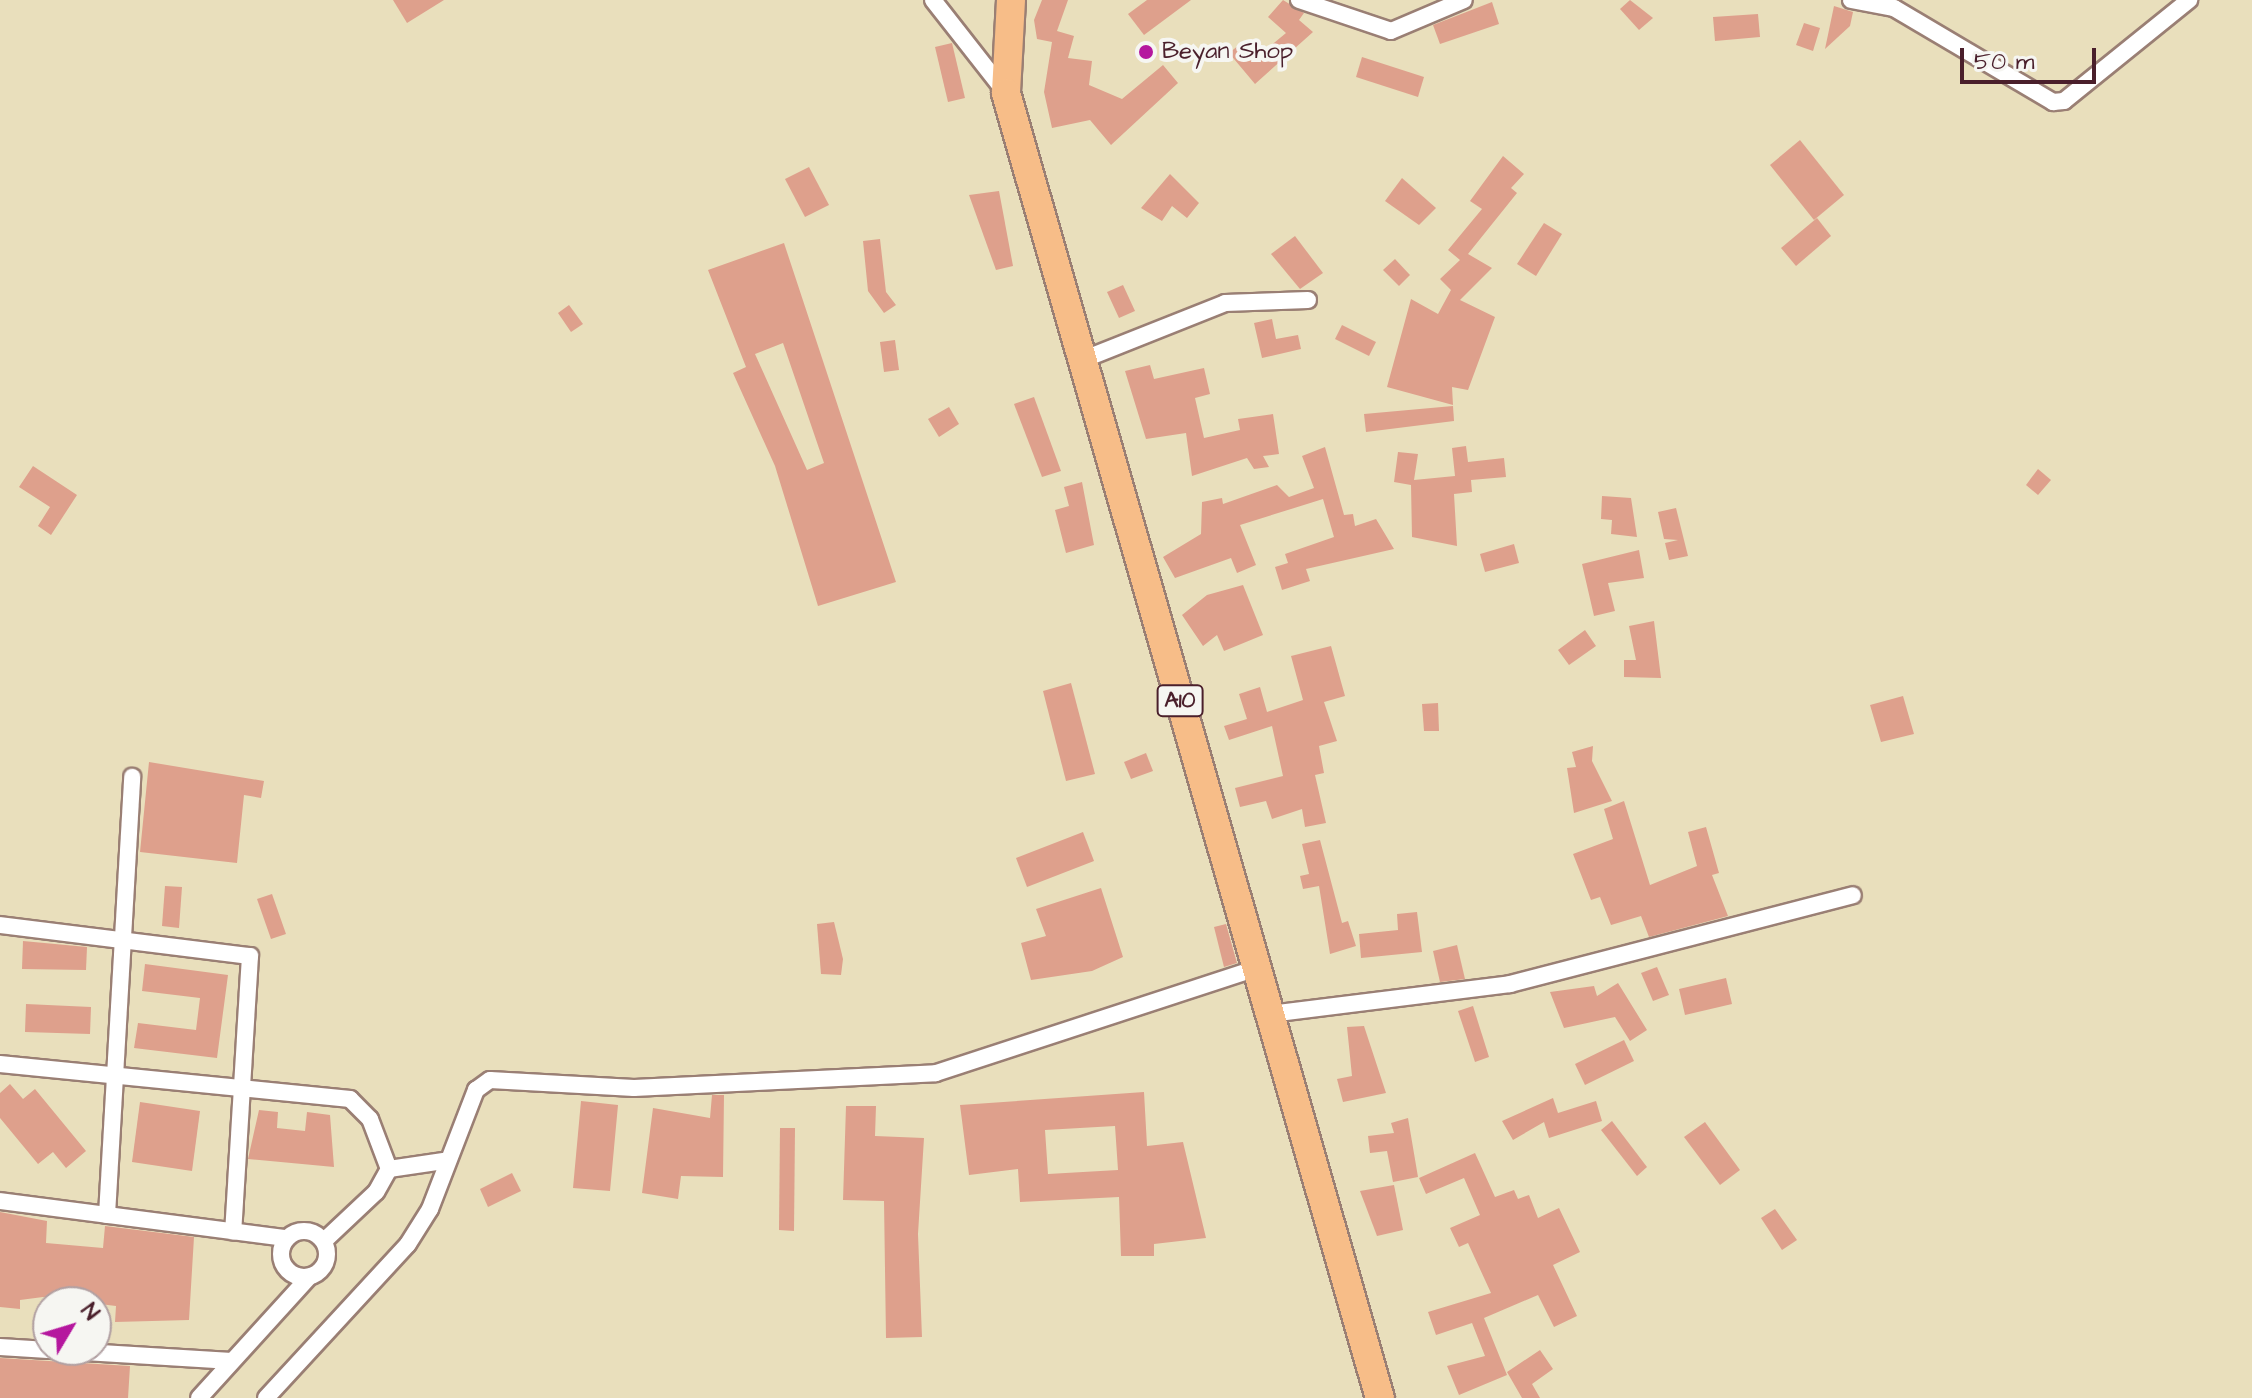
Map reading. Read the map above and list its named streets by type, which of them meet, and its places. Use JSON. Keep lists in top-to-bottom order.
{
  "streets": {
    "highway": ["A10"]
  },
  "places": ["Beyan Shop"],
  "scale_bar": "50 m",
  "north": "top right"
}
